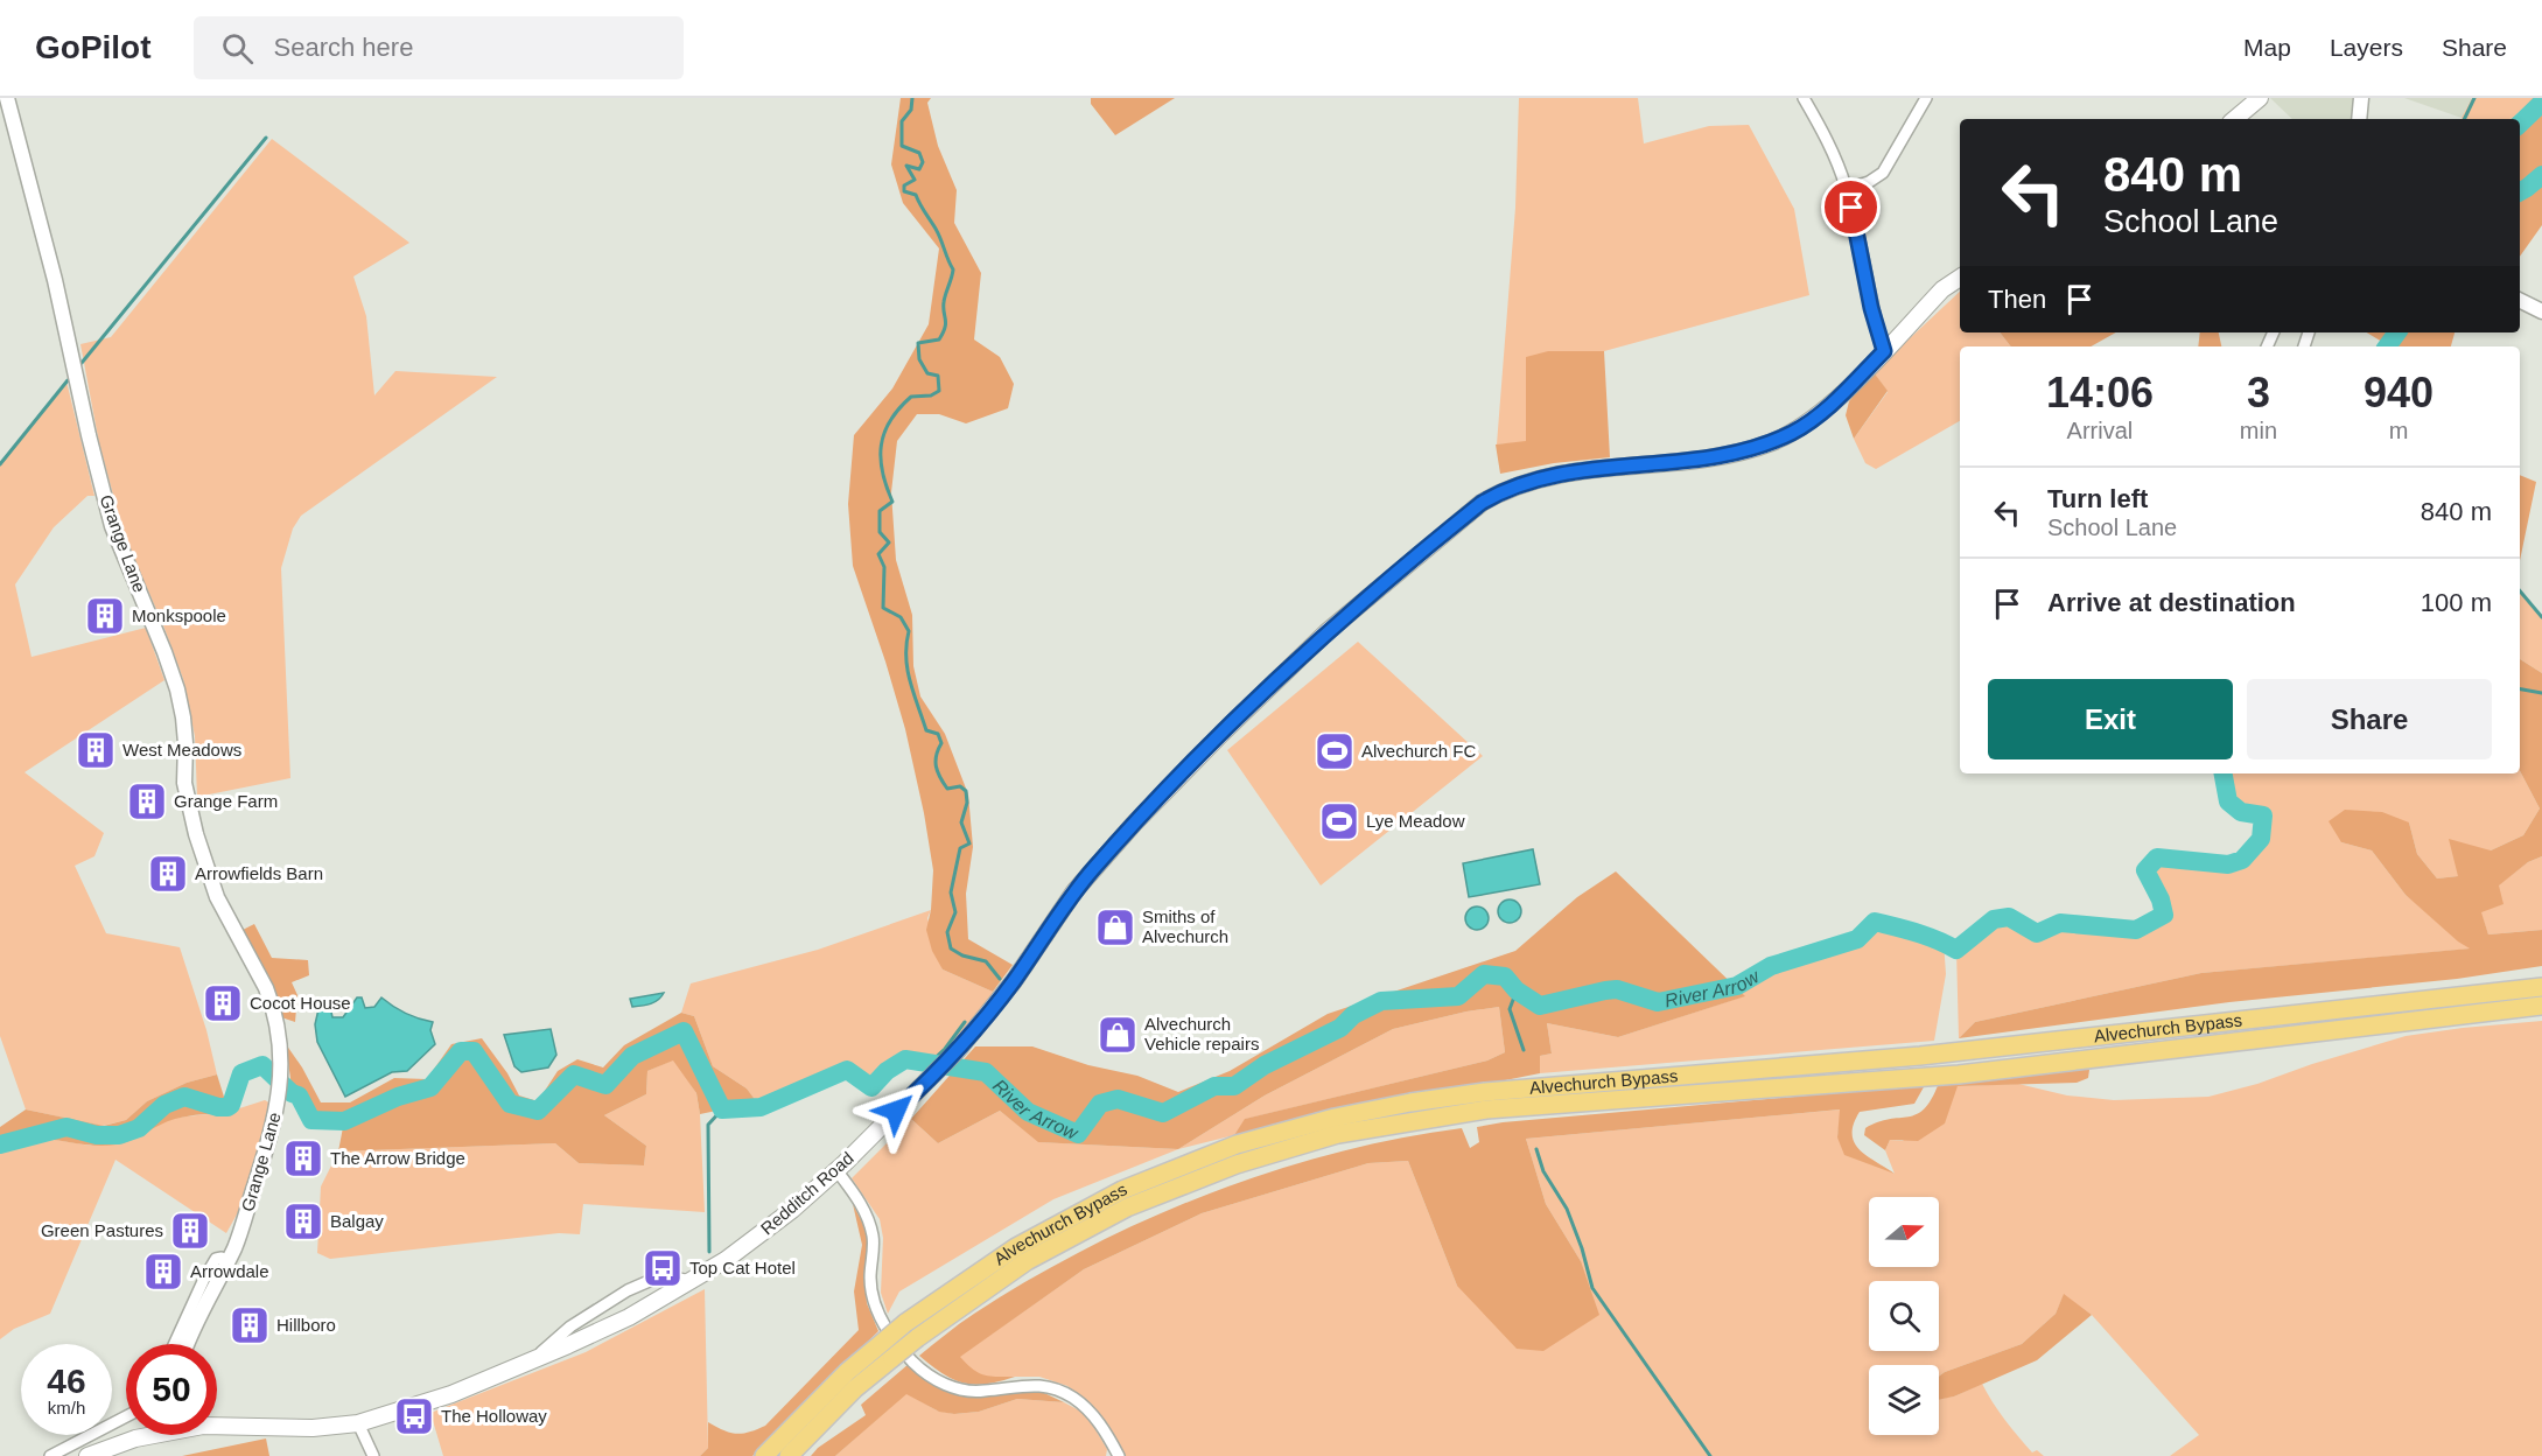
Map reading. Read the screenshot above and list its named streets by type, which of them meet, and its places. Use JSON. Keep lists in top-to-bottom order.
{
  "streets": {
    "highway": ["Alvechurch Bypass"],
    "main road": ["Redditch Road"],
    "street": ["Grange Lane"]
  },
  "water": ["River Arrow"],
  "places": {
    "building": [
      "Monkspoole",
      "West Meadows",
      "Grange Farm",
      "Arrowfields Barn",
      "Cocot House",
      "The Arrow Bridge",
      "Balgay",
      "Green Pastures",
      "Arrowdale",
      "Hillboro"
    ],
    "sports": ["Alvechurch FC", "Lye Meadow"],
    "shop": ["Smiths of Alvechurch", "Alvechurch Vehicle repairs"],
    "bus stop": ["Top Cat Hotel", "The Holloway"]
  },
  "north": "right",
  "page": {
    "header": "GoPilot",
    "search": "Search here",
    "nav": ["Map", "Layers", "Share"],
    "turn": ["840 m", "School Lane"],
    "then": "Then",
    "eta": [
      "14:06",
      "Arrival",
      "3",
      "min",
      "940",
      "m"
    ],
    "list": [
      {
        "name": "Turn left",
        "note": "School Lane",
        "value": "840 m"
      },
      {
        "name": "Arrive at destination",
        "value": "100 m"
      }
    ],
    "buttons": ["Exit", "Share"],
    "speed": "46 km/h",
    "limit": "50"
  }
}
